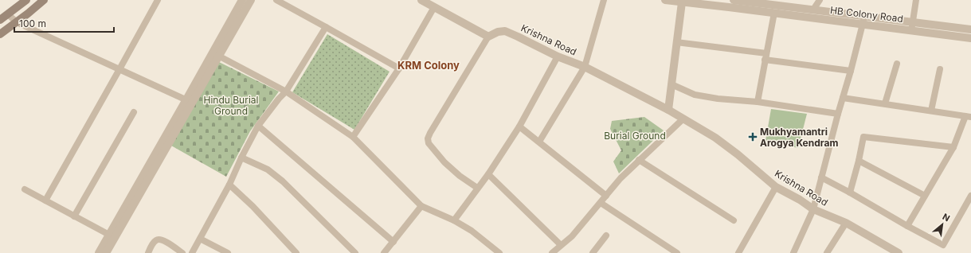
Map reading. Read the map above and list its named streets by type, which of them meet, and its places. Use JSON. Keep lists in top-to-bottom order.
{
  "streets": {
    "street": ["HB Colony Road", "Krishna Road"]
  },
  "districts": ["KRM Colony"],
  "parks": ["Hindu Burial Ground", "Burial Ground"],
  "places": {
    "health": ["Mukhyamantri Arogya Kendram"]
  },
  "scale_bar": "100 m",
  "north": "top right"
}
